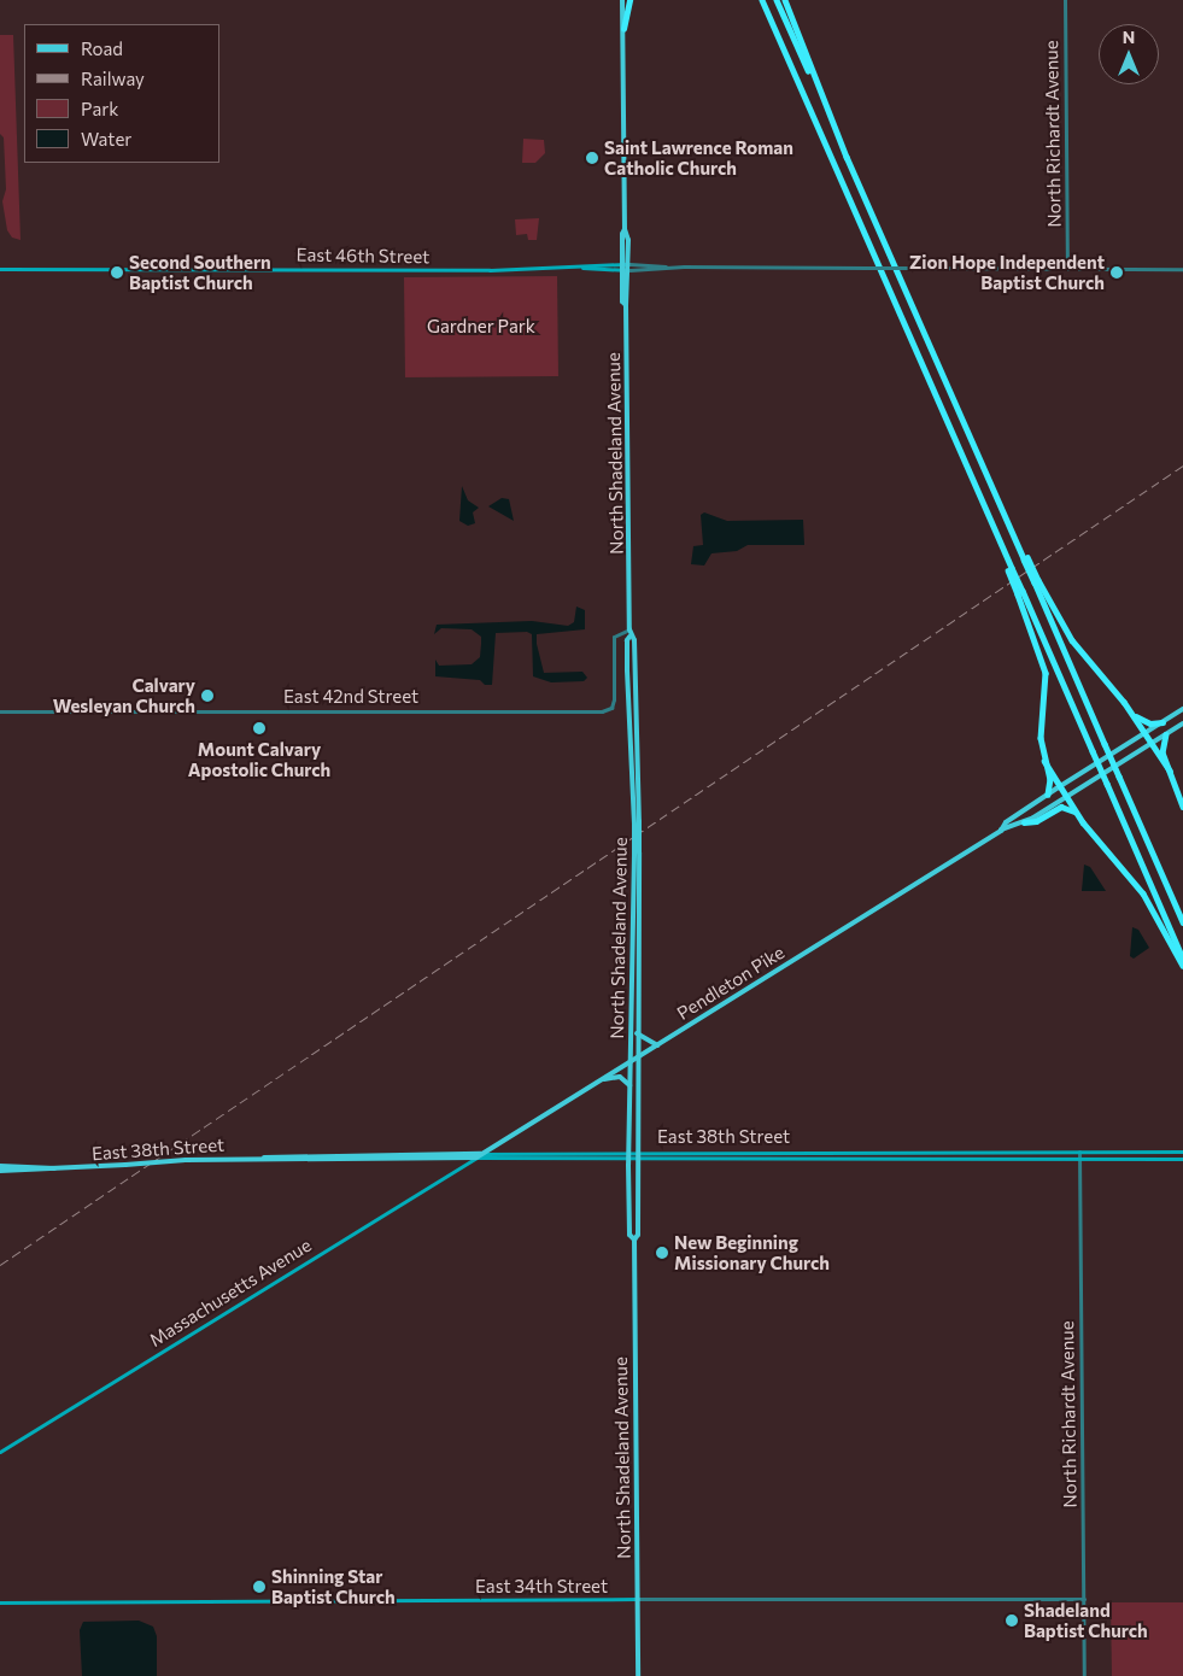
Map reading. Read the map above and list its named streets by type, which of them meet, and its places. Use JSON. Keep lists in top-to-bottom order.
{
  "streets": {
    "main road": [
      "East 46th Street",
      "North Shadeland Avenue",
      "Pendleton Pike",
      "East 38th Street",
      "Massachusetts Avenue",
      "East 34th Street"
    ],
    "street": ["North Richardt Avenue", "East 42nd Street"]
  },
  "crossings": [
    ["North Richardt Avenue", "East 46th Street"],
    ["North Richardt Avenue", "East 38th Street"],
    ["North Richardt Avenue", "East 34th Street"],
    ["East 46th Street", "North Shadeland Avenue"],
    ["North Shadeland Avenue", "East 42nd Street"],
    ["North Shadeland Avenue", "Pendleton Pike"],
    ["North Shadeland Avenue", "East 38th Street"],
    ["North Shadeland Avenue", "East 34th Street"],
    ["Pendleton Pike", "East 38th Street"],
    ["Pendleton Pike", "Massachusetts Avenue"],
    ["East 38th Street", "Massachusetts Avenue"]
  ],
  "parks": ["Gardner Park"],
  "places": [
    "Saint Lawrence Roman Catholic Church",
    "Second Southern Baptist Church",
    "Zion Hope Independent Baptist Church",
    "Calvary Wesleyan Church",
    "Mount Calvary Apostolic Church",
    "New Beginning Missionary Church",
    "Shinning Star Baptist Church",
    "Shadeland Baptist Church"
  ],
  "legend": [
    "Road",
    "Railway",
    "Park",
    "Water"
  ],
  "north": "top"
}
